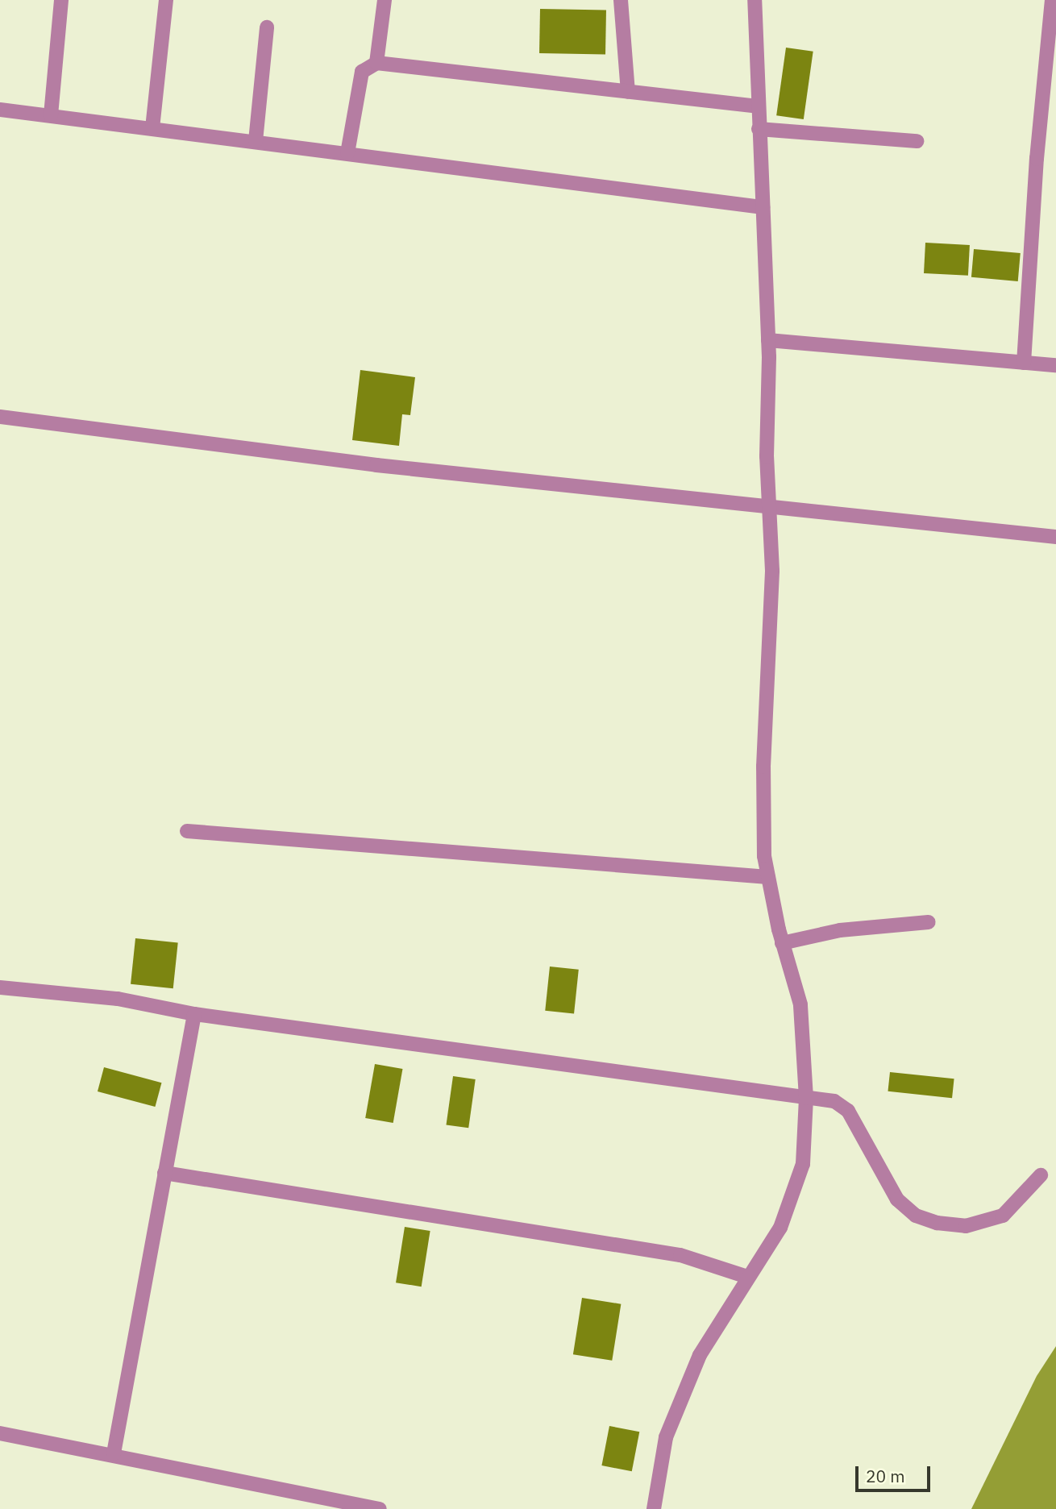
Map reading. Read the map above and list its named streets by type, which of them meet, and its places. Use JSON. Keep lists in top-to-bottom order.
{
  "scale_bar": "20 m"
}
